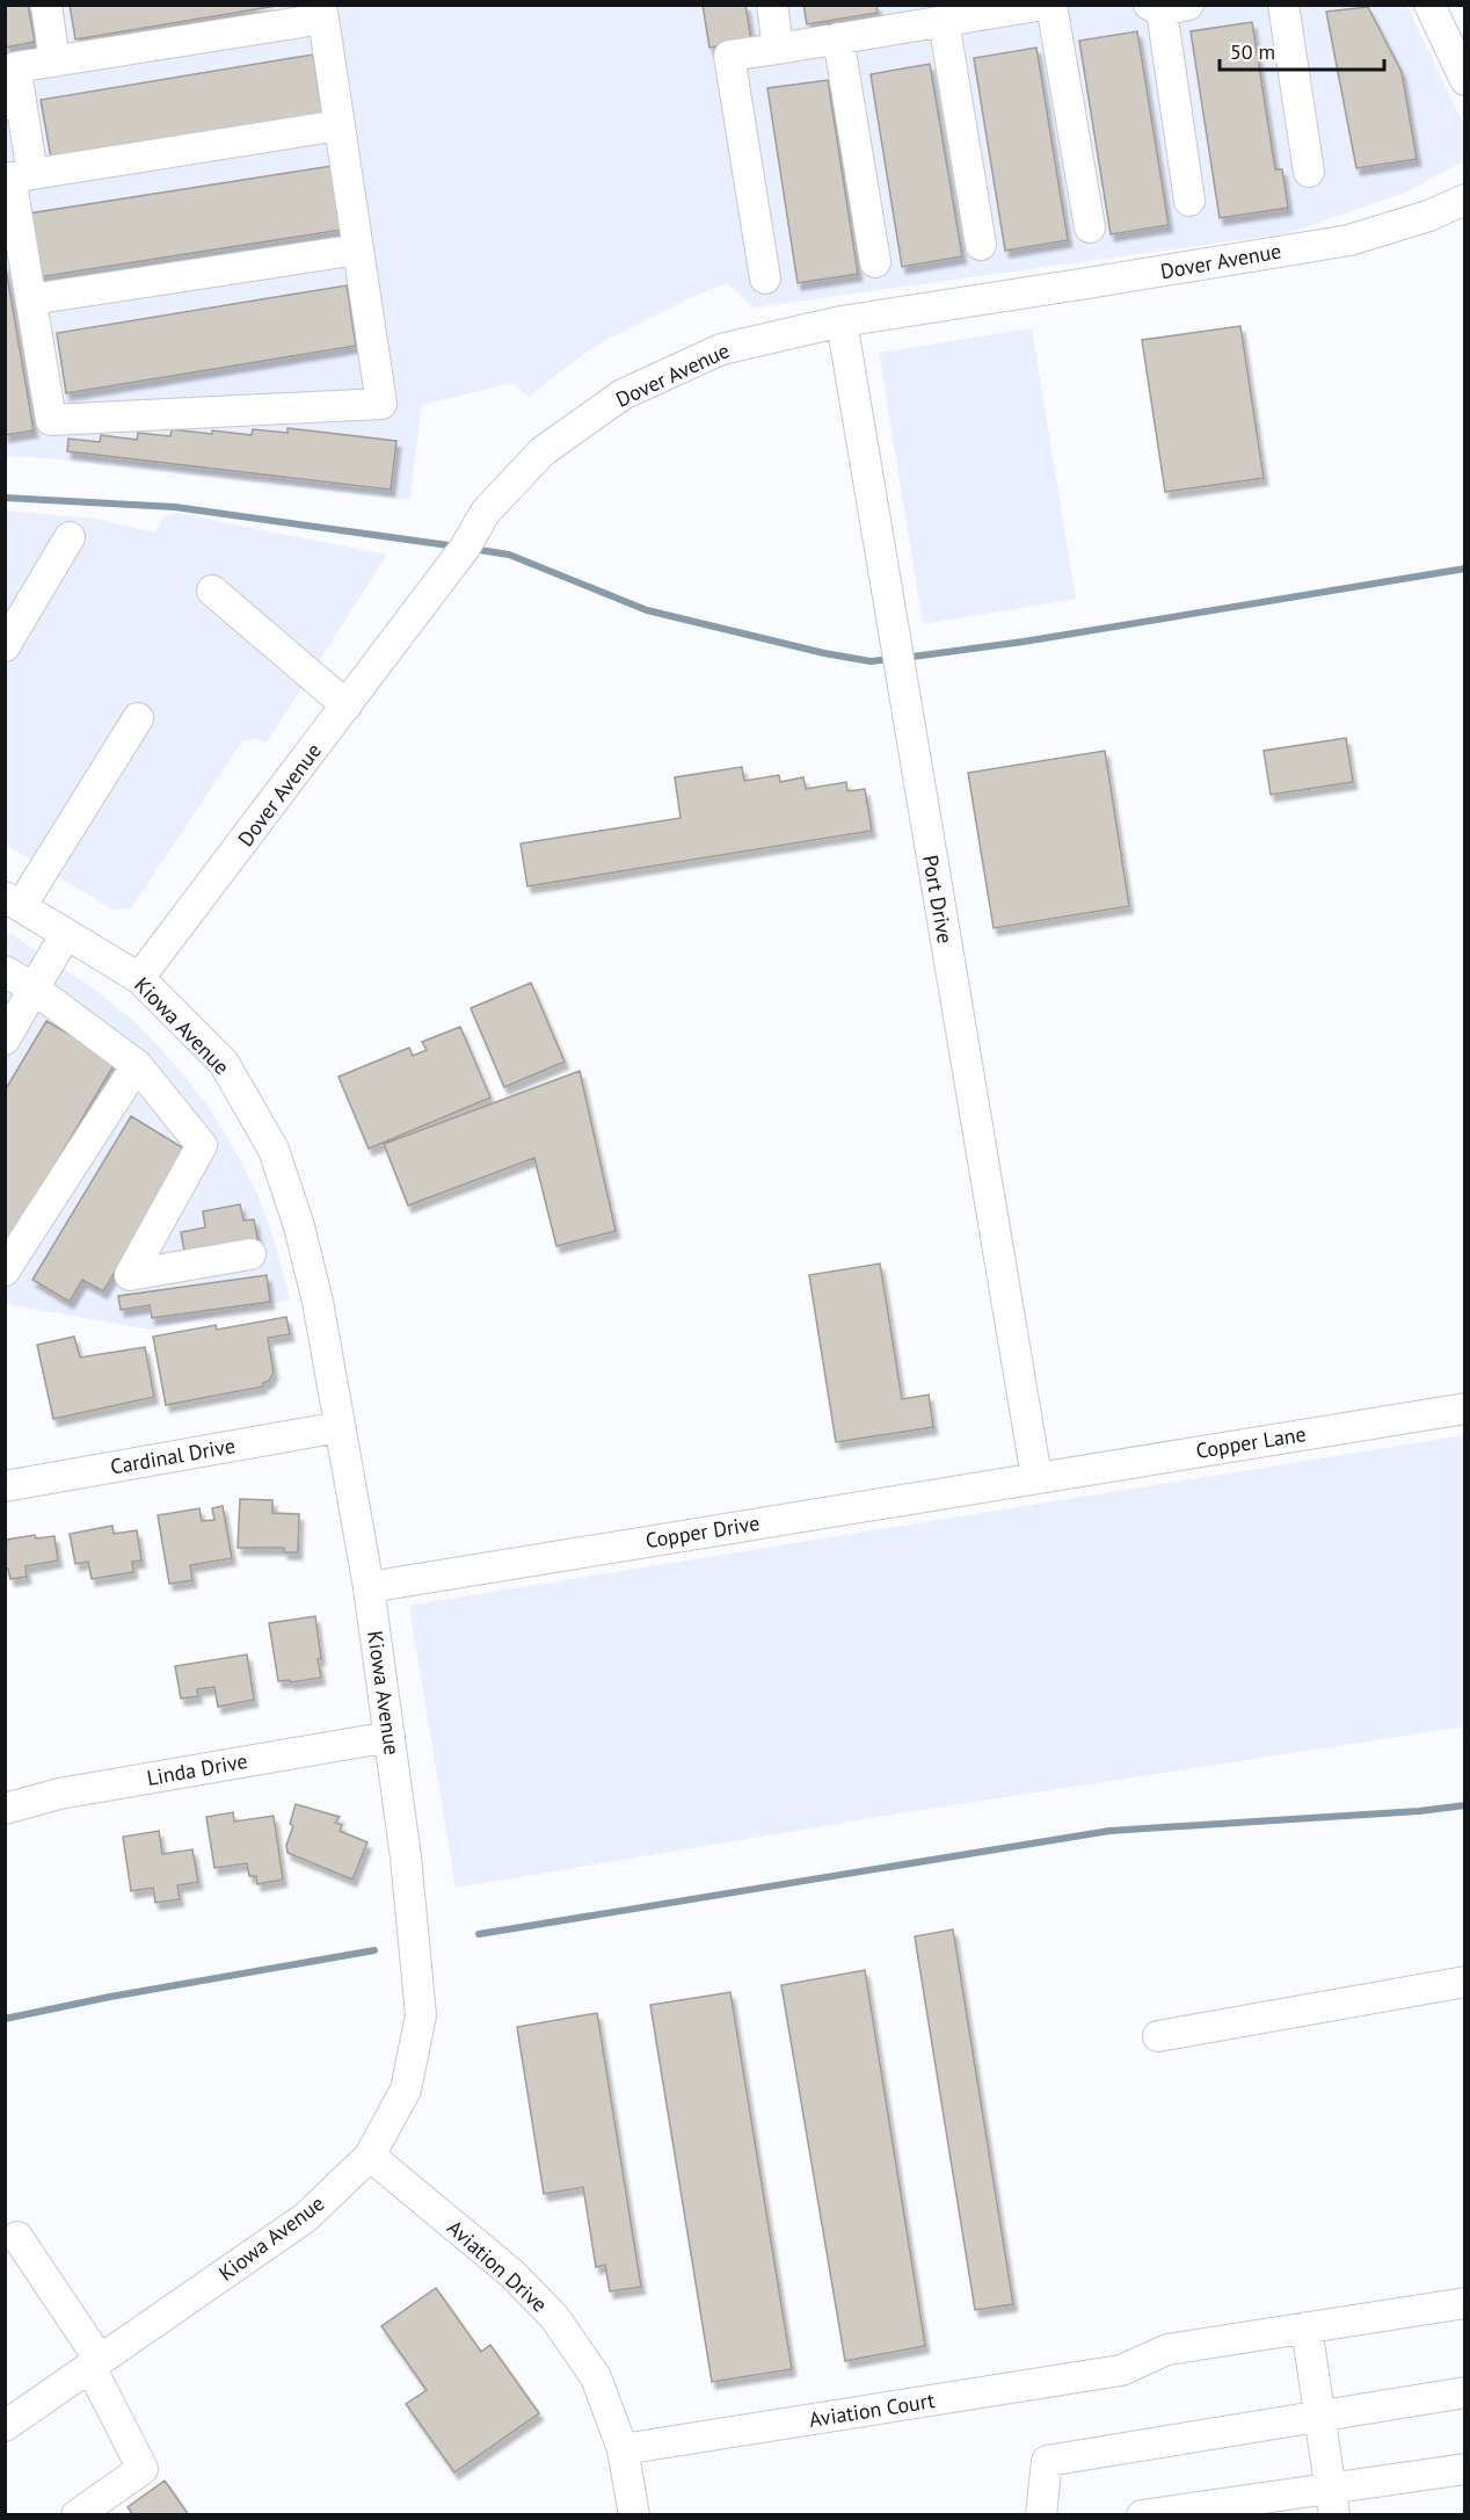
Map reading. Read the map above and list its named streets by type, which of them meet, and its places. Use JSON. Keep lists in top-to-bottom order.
{
  "streets": {
    "street": [
      "Dover Avenue",
      "Port Drive",
      "Kiowa Avenue",
      "Copper Lane",
      "Cardinal Drive",
      "Copper Drive",
      "Linda Drive",
      "Aviation Drive",
      "Aviation Court"
    ]
  },
  "crossings": [
    ["Dover Avenue", "Port Drive"],
    ["Dover Avenue", "Kiowa Avenue"],
    ["Port Drive", "Copper Lane"],
    ["Port Drive", "Copper Drive"],
    ["Kiowa Avenue", "Cardinal Drive"],
    ["Kiowa Avenue", "Copper Drive"],
    ["Kiowa Avenue", "Linda Drive"],
    ["Kiowa Avenue", "Aviation Drive"],
    ["Copper Lane", "Copper Drive"],
    ["Aviation Drive", "Aviation Court"]
  ],
  "scale_bar": "50 m"
}
